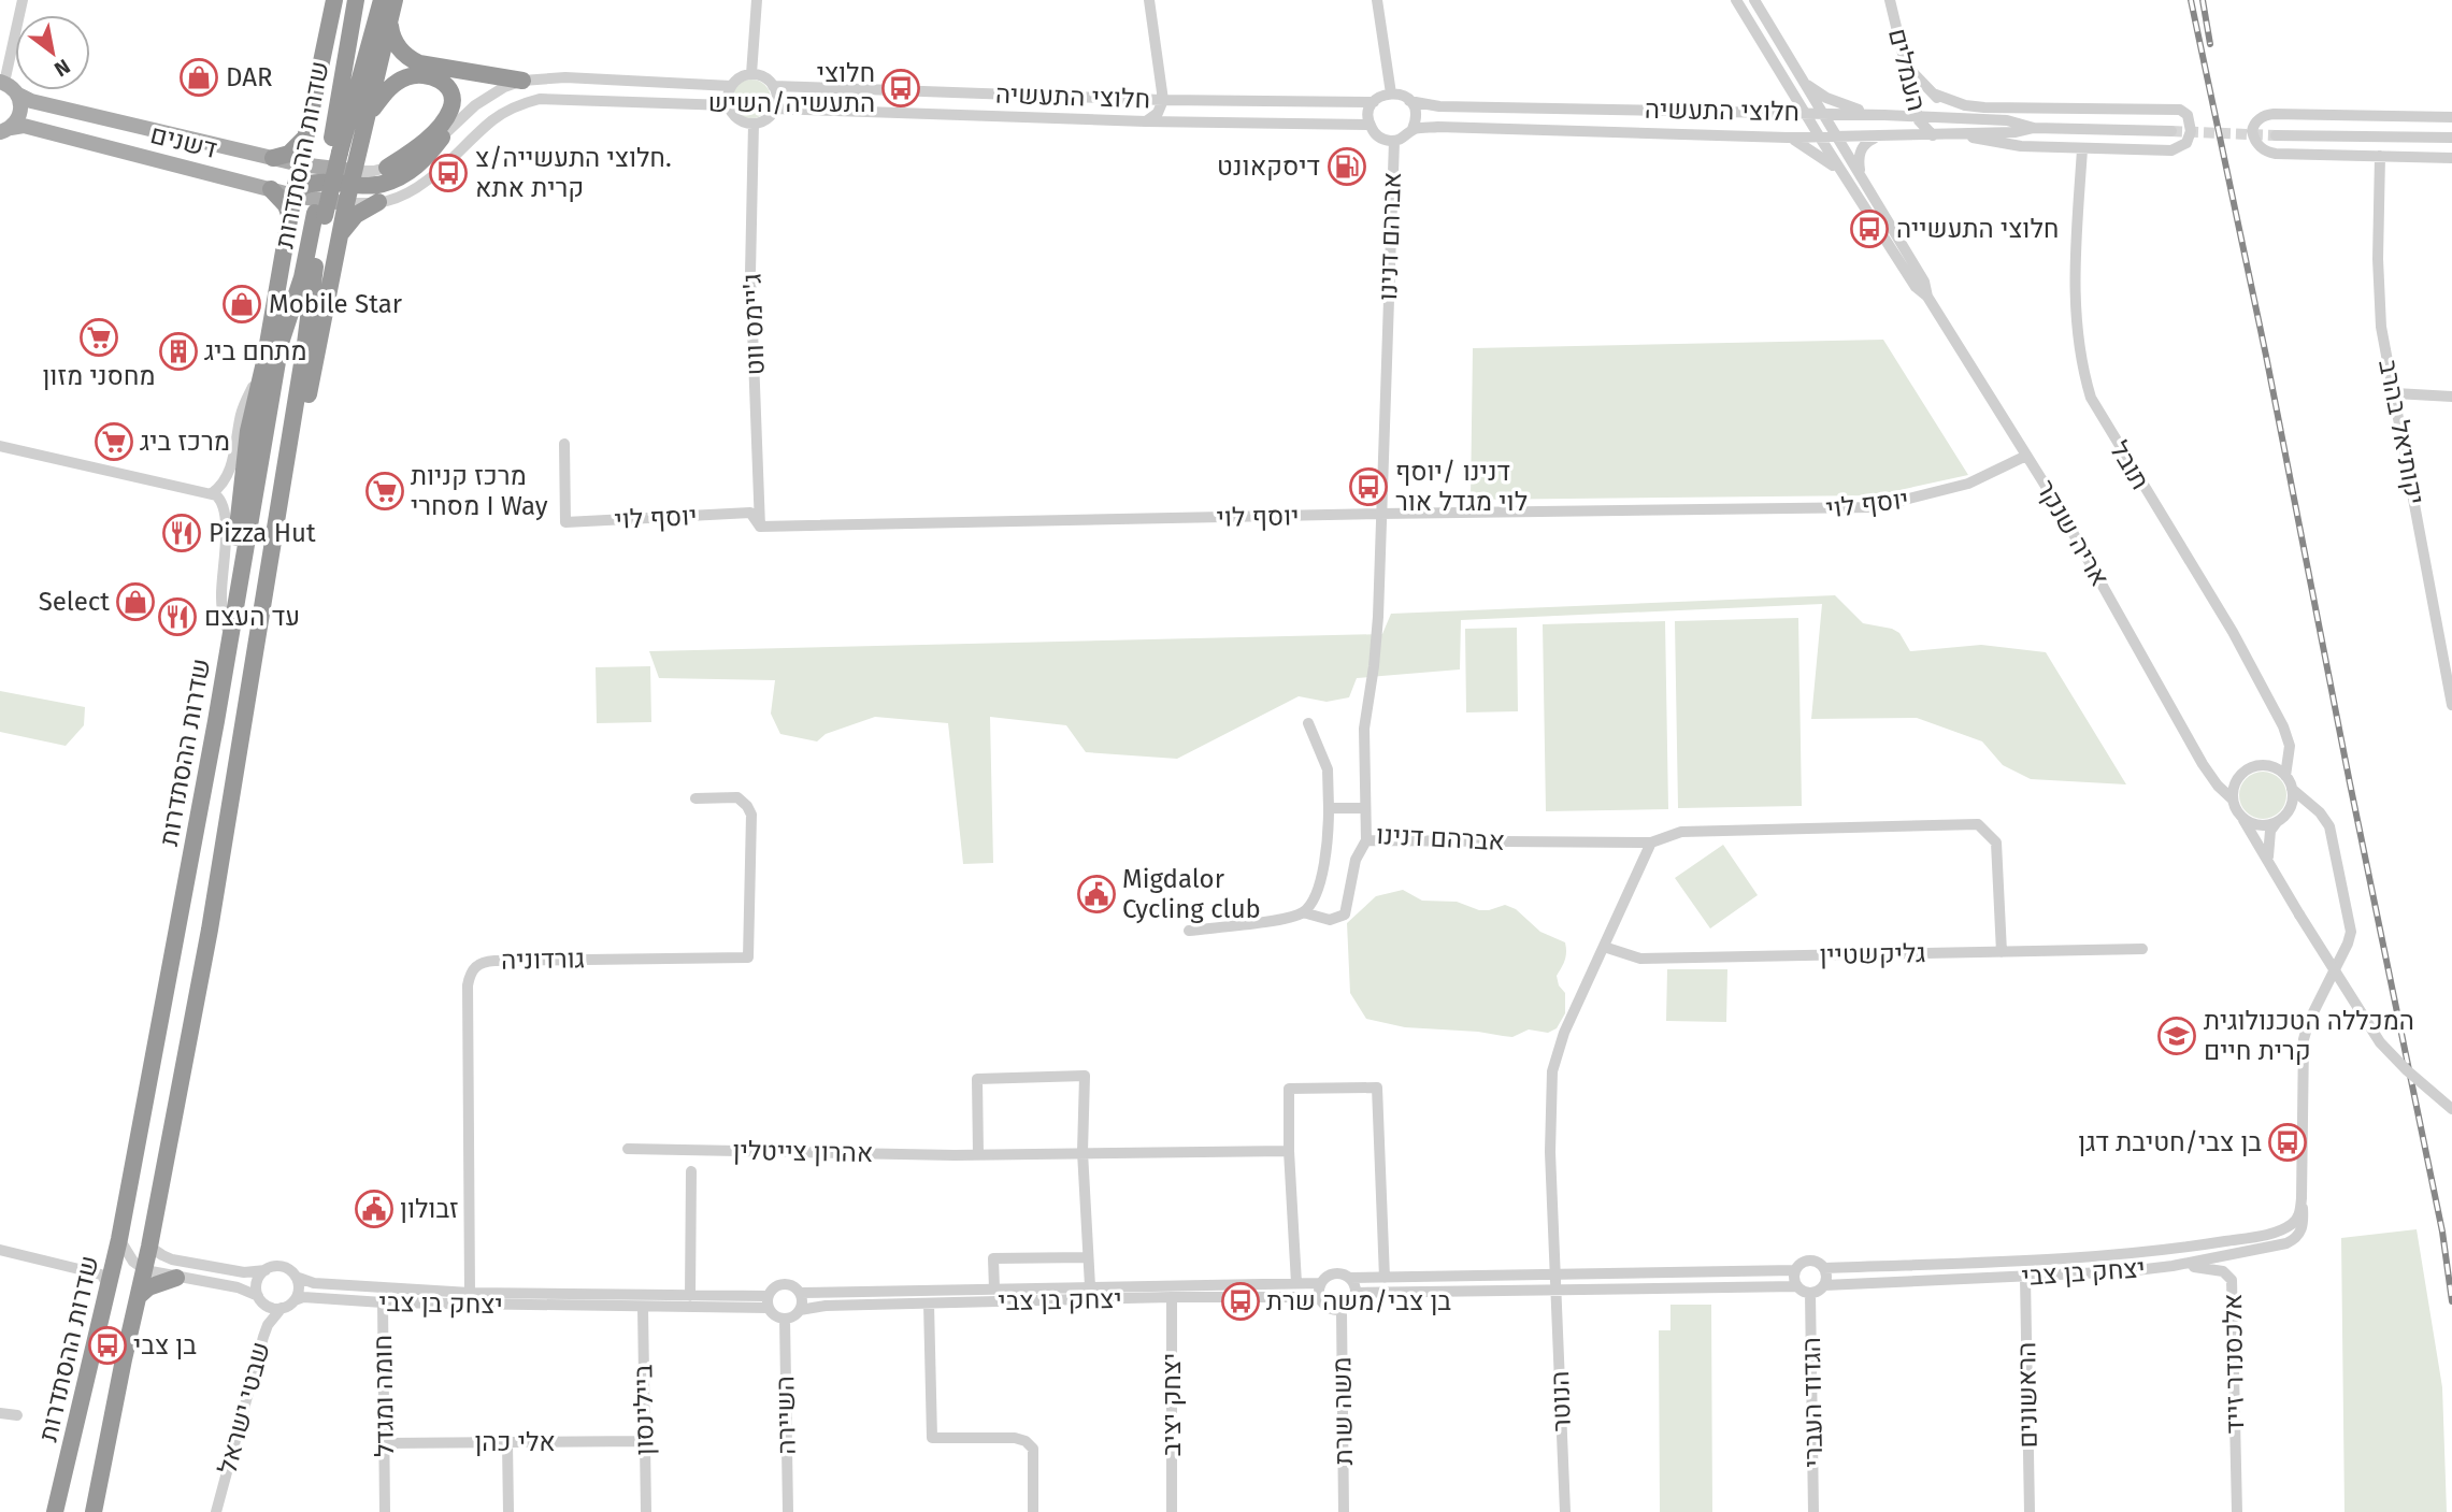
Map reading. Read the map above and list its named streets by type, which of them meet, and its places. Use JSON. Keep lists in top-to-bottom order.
{
  "streets": {
    "highway": ["שדרות ההסתדרות"],
    "main road": ["דשנים"],
    "street": [
      "העמלים",
      "חלוצי התעשיה",
      "אברהם דנינו",
      "ג'יימס ווט",
      "יקותיאל בהרב",
      "תובל",
      "יוסף לוי",
      "אריה שנקר",
      "גליקשטיין",
      "גורדוניה",
      "אהרון צייטלין",
      "יצחק בן צבי",
      "אלכסנדר זייד",
      "הראשונים",
      "חומה ומגדל",
      "הנוטר",
      "הגדוד העברי",
      "יצחק יציב",
      "שבטי ישראל",
      "ביילינסון",
      "משה שרת",
      "השיירה",
      "אלי כהן"
    ]
  },
  "crossings": [
    ["העמלים", "חלוצי התעשיה"],
    ["חלוצי התעשיה", "אברהם דנינו"],
    ["חלוצי התעשיה", "ג'יימס ווט"],
    ["חלוצי התעשיה", "אריה שנקר"],
    ["שדרות ההסתדרות", "יצחק בן צבי"],
    ["אברהם דנינו", "יוסף לוי"],
    ["אברהם דנינו", "גליקשטיין"],
    ["ג'יימס ווט", "יוסף לוי"],
    ["תובל", "אריה שנקר"],
    ["תובל", "יצחק בן צבי"],
    ["יוסף לוי", "אריה שנקר"],
    ["אריה שנקר", "יצחק בן צבי"],
    ["גורדוניה", "יצחק בן צבי"],
    ["יצחק בן צבי", "אלכסנדר זייד"],
    ["יצחק בן צבי", "הראשונים"],
    ["יצחק בן צבי", "חומה ומגדל"],
    ["יצחק בן צבי", "הגדוד העברי"],
    ["יצחק בן צבי", "יצחק יציב"],
    ["יצחק בן צבי", "שבטי ישראל"],
    ["יצחק בן צבי", "ביילינסון"],
    ["יצחק בן צבי", "משה שרת"],
    ["יצחק בן צבי", "השיירה"],
    ["חומה ומגדל", "אלי כהן"],
    ["ביילינסון", "אלי כהן"]
  ],
  "places": {
    "shop": ["DAR", "Mobile Star", "Select"],
    "bus stop": [
      "חלוצי התעשיה/השיש",
      "חלוצי התעשייה/צ. קרית אתא",
      "חלוצי התעשייה",
      "דנינו /יוסף לוי מגדל אור",
      "בן צבי/חטיבת דגן",
      "בן צבי/משה שרת",
      "בן צבי"
    ],
    "fuel station": ["דיסקאונט"],
    "supermarket": ["מחסני מזון", "מרכז ביג", "מרכז קניות מסחרי I Way"],
    "building": ["מתחם ביג"],
    "restaurant": ["Pizza Hut", "עד העצם"],
    "public building": ["Migdalor Cycling club", "זבולון"],
    "school or university": ["המכללה הטכנולוגית קרית חיים"]
  },
  "north": "bottom right"
}
